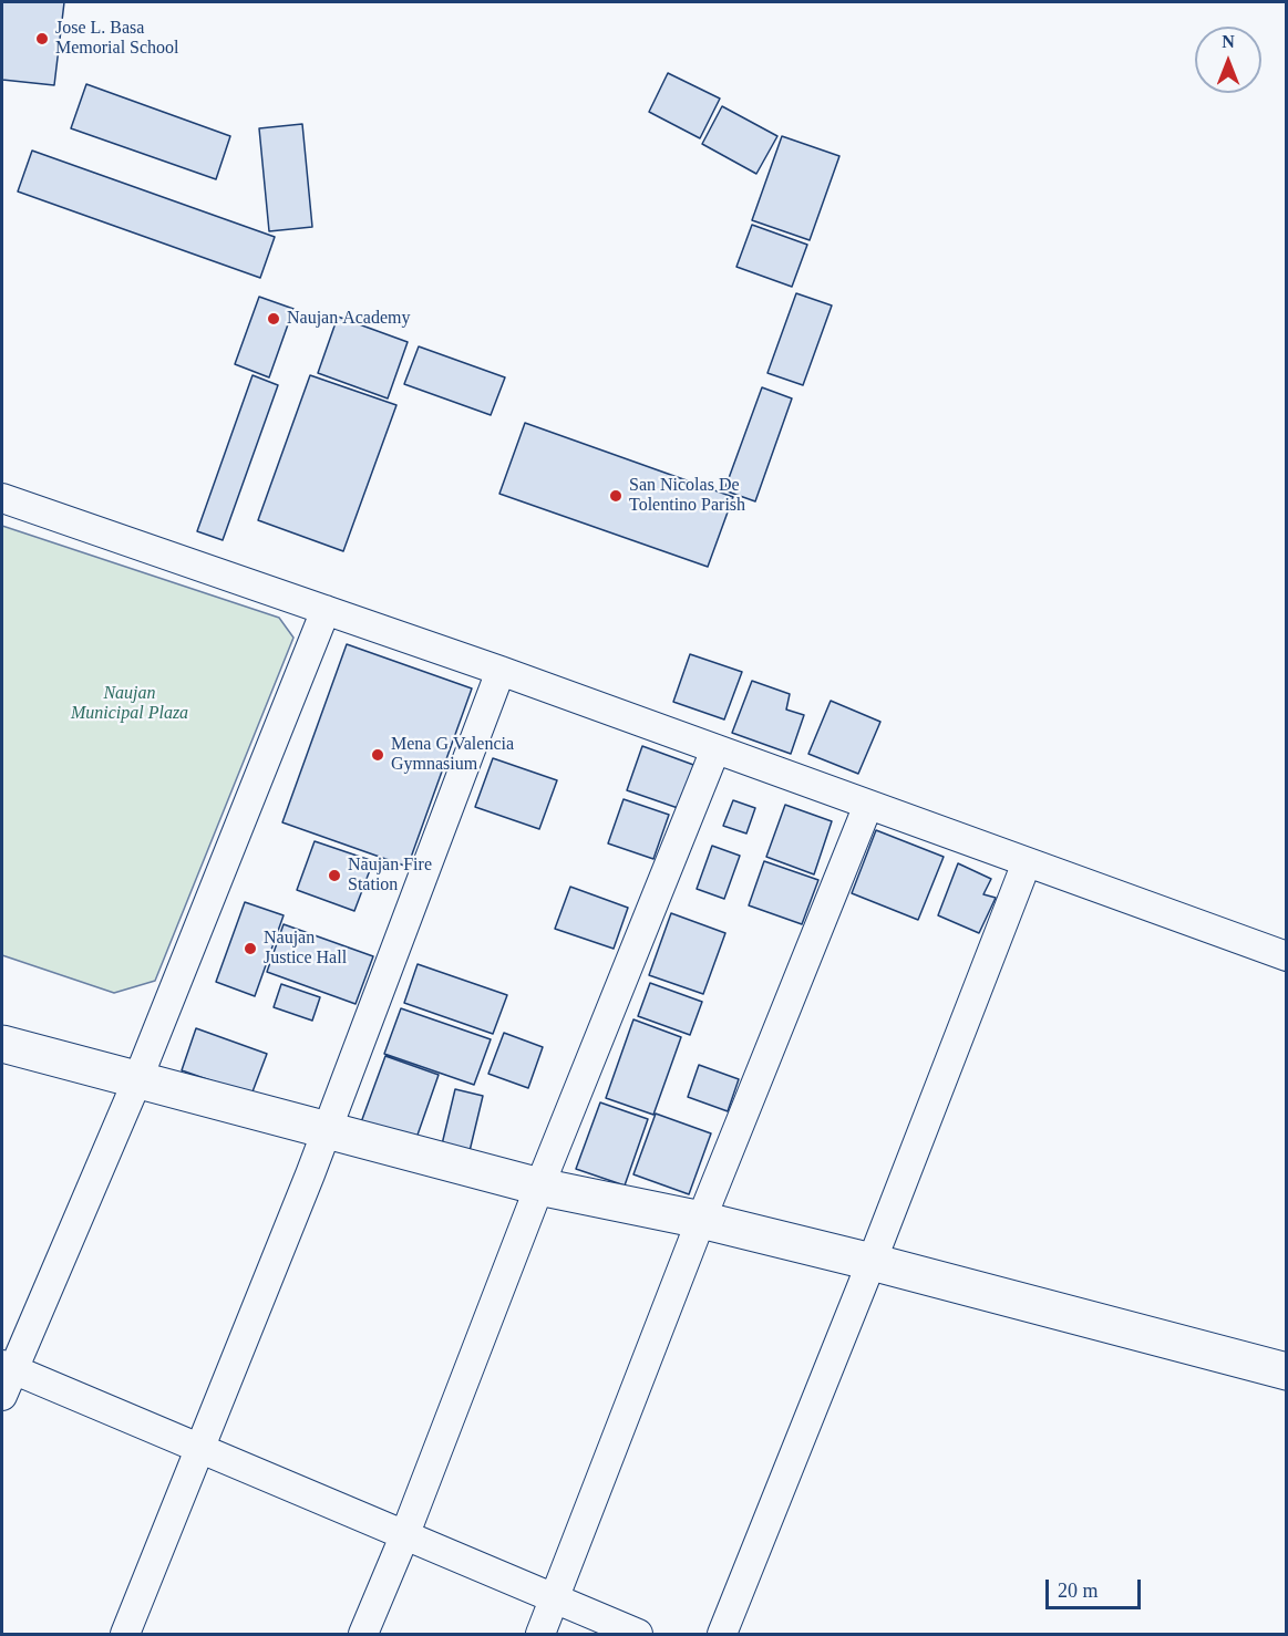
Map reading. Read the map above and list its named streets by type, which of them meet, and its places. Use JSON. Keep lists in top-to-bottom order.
{
  "parks": ["Naujan Municipal Plaza"],
  "places": [
    "Jose L. Basa Memorial School",
    "Naujan Academy",
    "San Nicolas De Tolentino Parish",
    "Mena G Valencia Gymnasium",
    "Naujan Fire Station",
    "Naujan Justice Hall"
  ],
  "scale_bar": "20 m",
  "north": "top"
}
